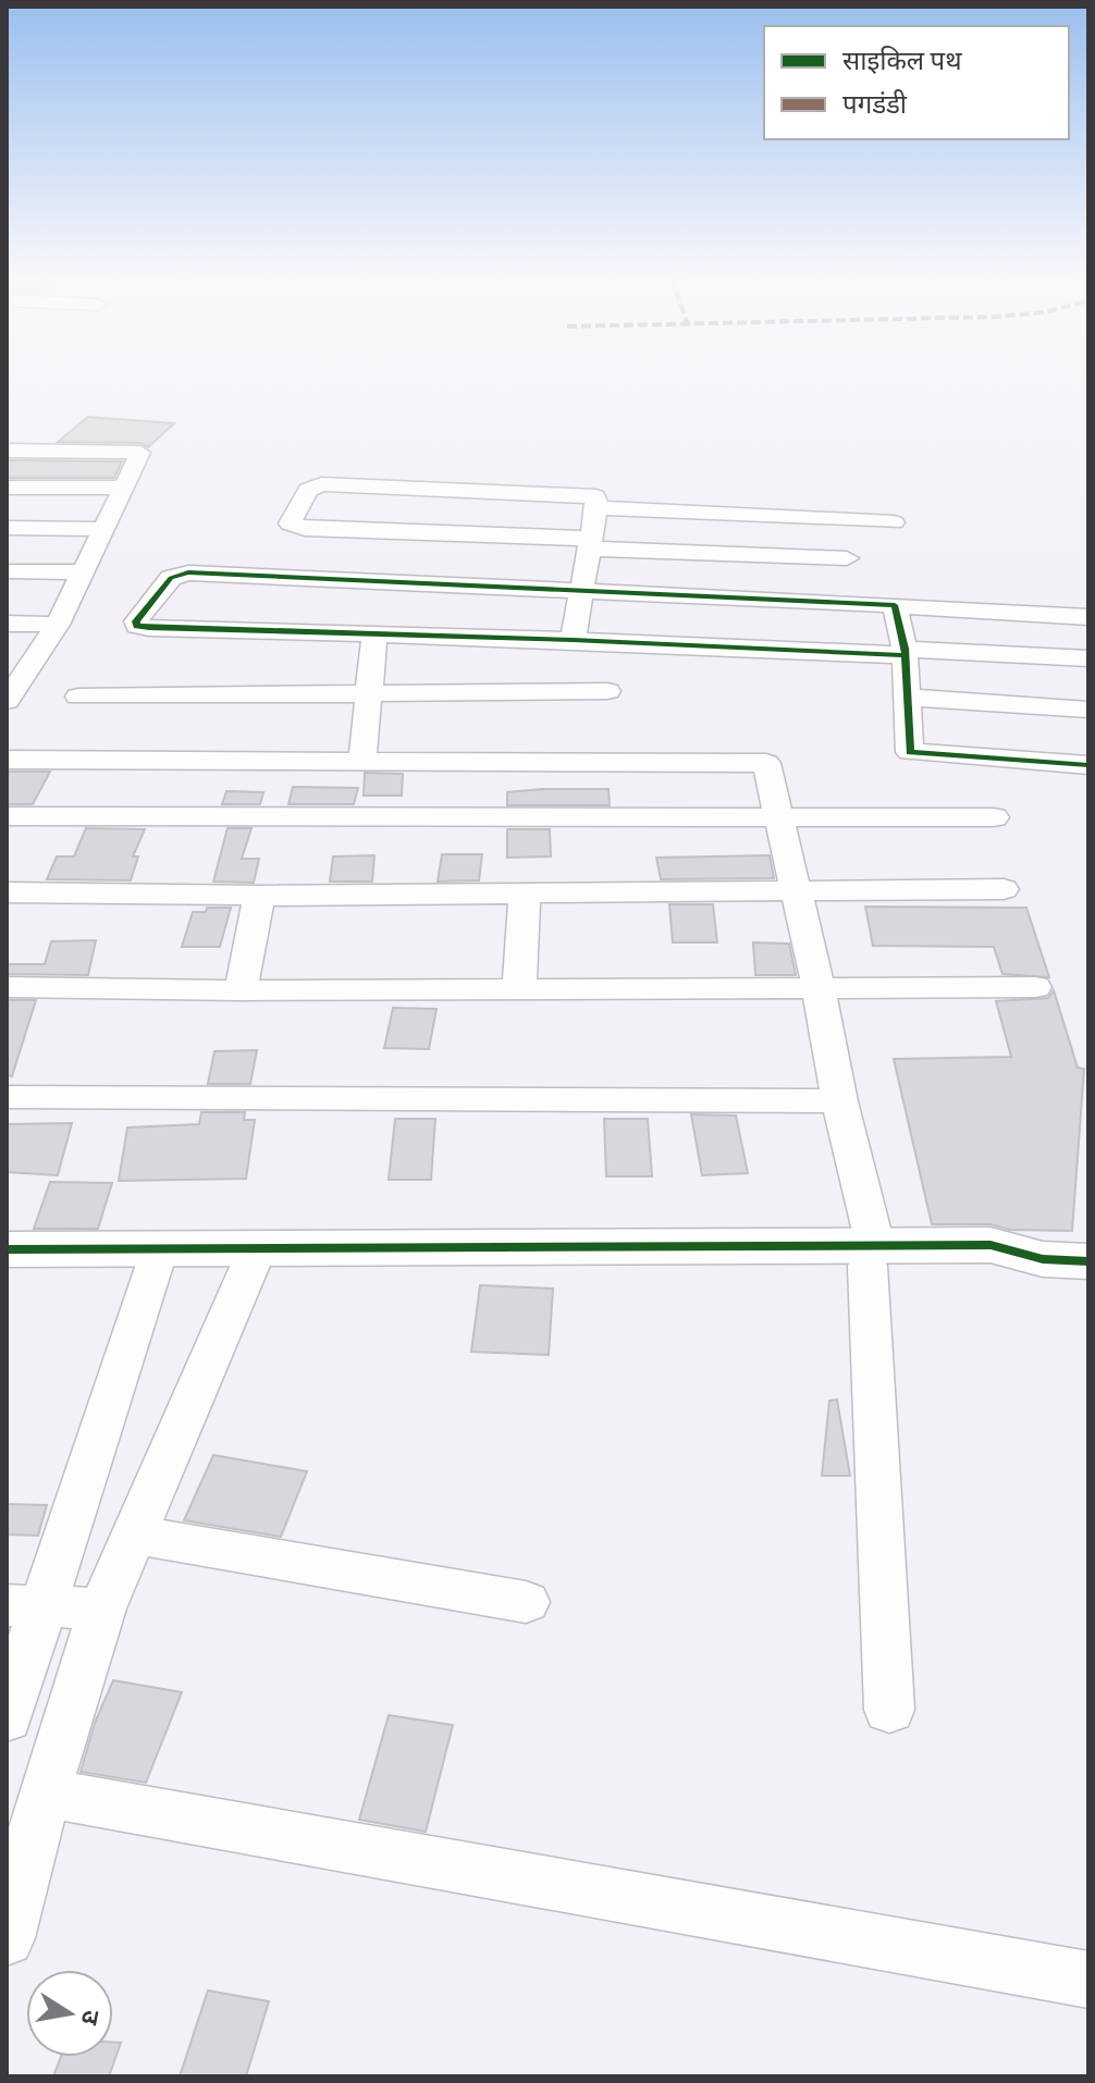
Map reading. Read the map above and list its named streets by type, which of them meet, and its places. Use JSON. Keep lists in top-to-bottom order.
{
  "legend": ["साइकिल पथ", "पगडंडी"],
  "north": "right"
}
